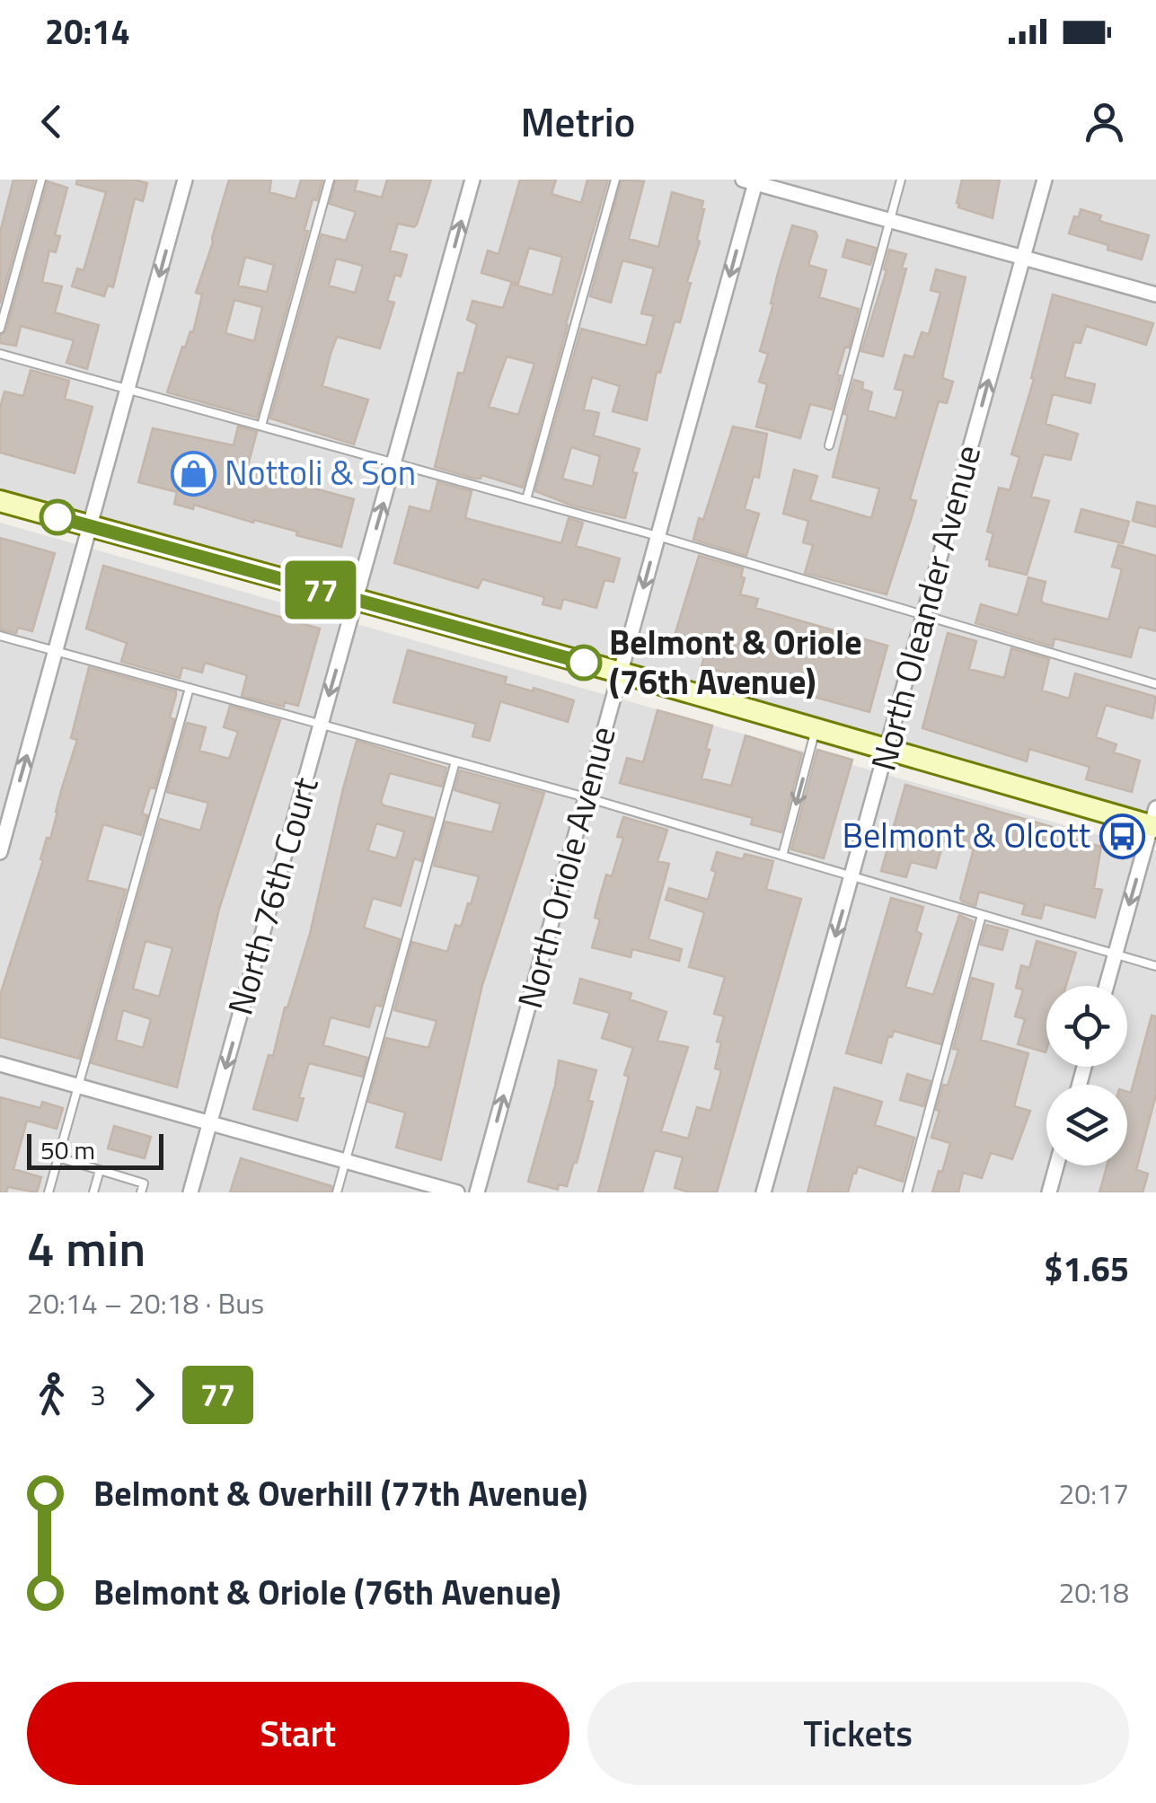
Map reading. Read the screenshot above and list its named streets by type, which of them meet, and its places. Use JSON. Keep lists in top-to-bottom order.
{
  "streets": {
    "street": ["North Oleander Avenue", "North Oriole Avenue", "North 76th Court"]
  },
  "places": {
    "shop": ["Nottoli & Son"],
    "other": ["Belmont & Oriole (76th Avenue)"],
    "bus stop": ["Belmont & Olcott"]
  },
  "lines": ["bus line 77"],
  "scale_bar": "50 m",
  "page": {
    "status": "20:14",
    "header": "Metrio",
    "on_map": "77",
    "scale": "50 m",
    "heading": ["4 min", "20:14 – 20:18 · Bus", "$1.65"],
    "legs": ["3", "77"],
    "list": [
      {
        "name": "Belmont & Overhill (77th Avenue)",
        "value": "20:17"
      },
      {
        "name": "Belmont & Oriole (76th Avenue)",
        "value": "20:18"
      }
    ],
    "buttons": ["Start", "Tickets"]
  }
}
